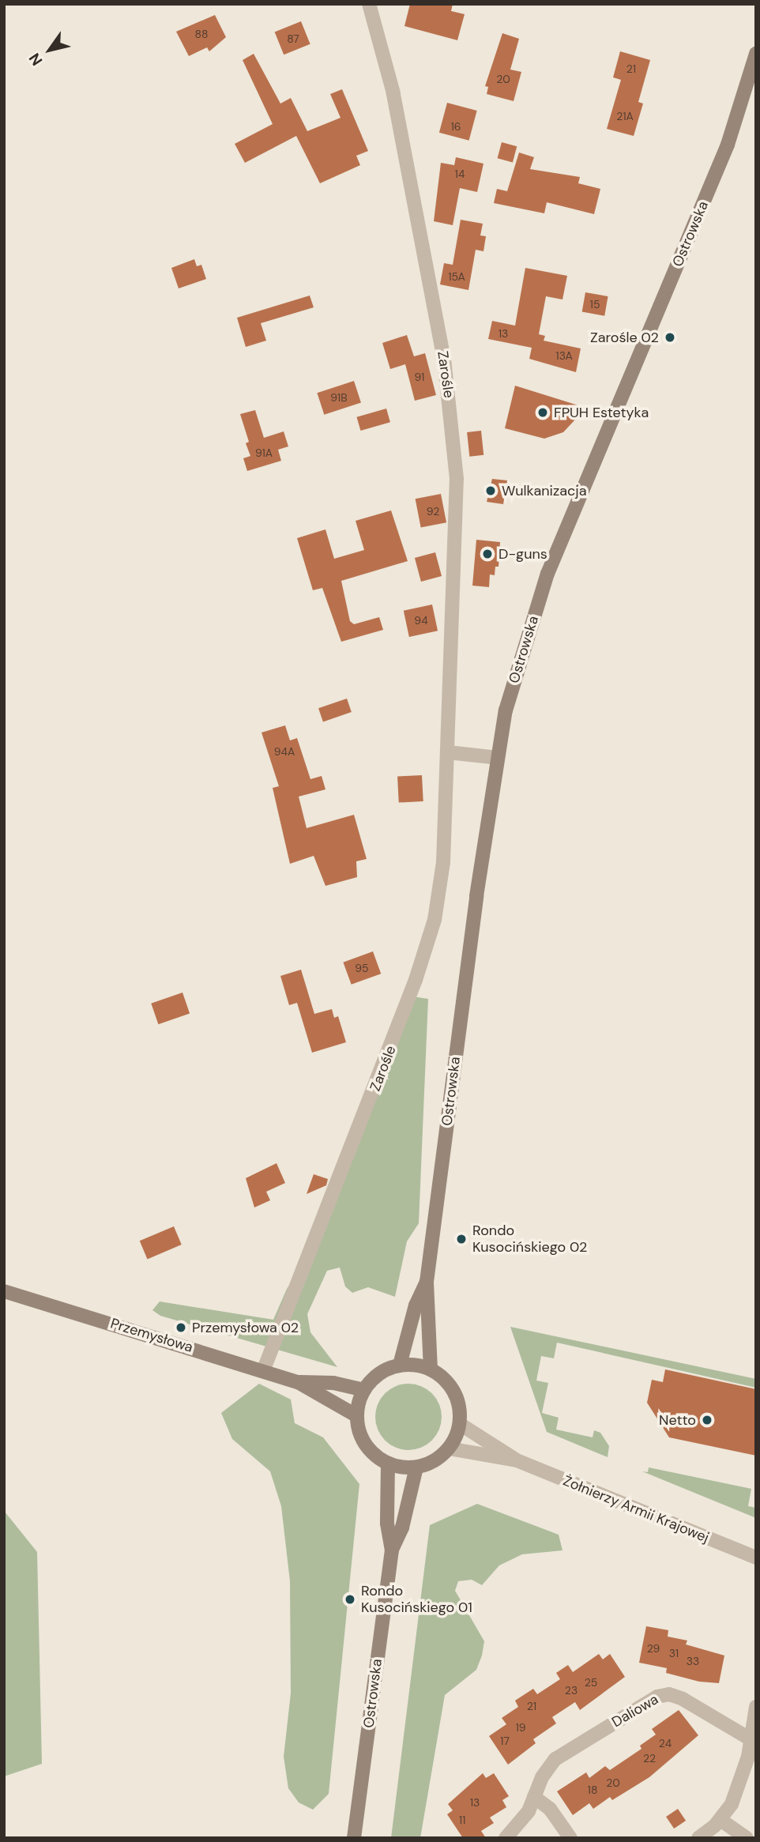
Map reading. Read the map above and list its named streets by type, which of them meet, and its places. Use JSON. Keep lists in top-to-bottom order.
{
  "streets": {
    "main road": ["Ostrowska", "Przemysłowa"],
    "street": ["Zarośle", "Żołnierzy Armii Krajowej", "Daliowa"]
  },
  "crossings": [
    ["Ostrowska", "Przemysłowa"],
    ["Ostrowska", "Żołnierzy Armii Krajowej"],
    ["Zarośle", "Przemysłowa"],
    ["Przemysłowa", "Żołnierzy Armii Krajowej"]
  ],
  "places": [
    "Zarośle 02",
    "FPUH Estetyka",
    "Wulkanizacja",
    "D-guns",
    "Rondo Kusocińskiego 02",
    "Przemysłowa 02",
    "Netto",
    "Rondo Kusocińskiego 01"
  ],
  "house_numbers": [
    "88",
    "87",
    "21",
    "20",
    "21A",
    "16",
    "14",
    "15A",
    "15",
    "13",
    "13A",
    "91",
    "91B",
    "91A",
    "92",
    "94",
    "94A",
    "95",
    "29",
    "31",
    "33",
    "25",
    "23",
    "21",
    "19",
    "17",
    "24",
    "22",
    "20",
    "18",
    "13",
    "11"
  ],
  "north": "bottom left"
}
